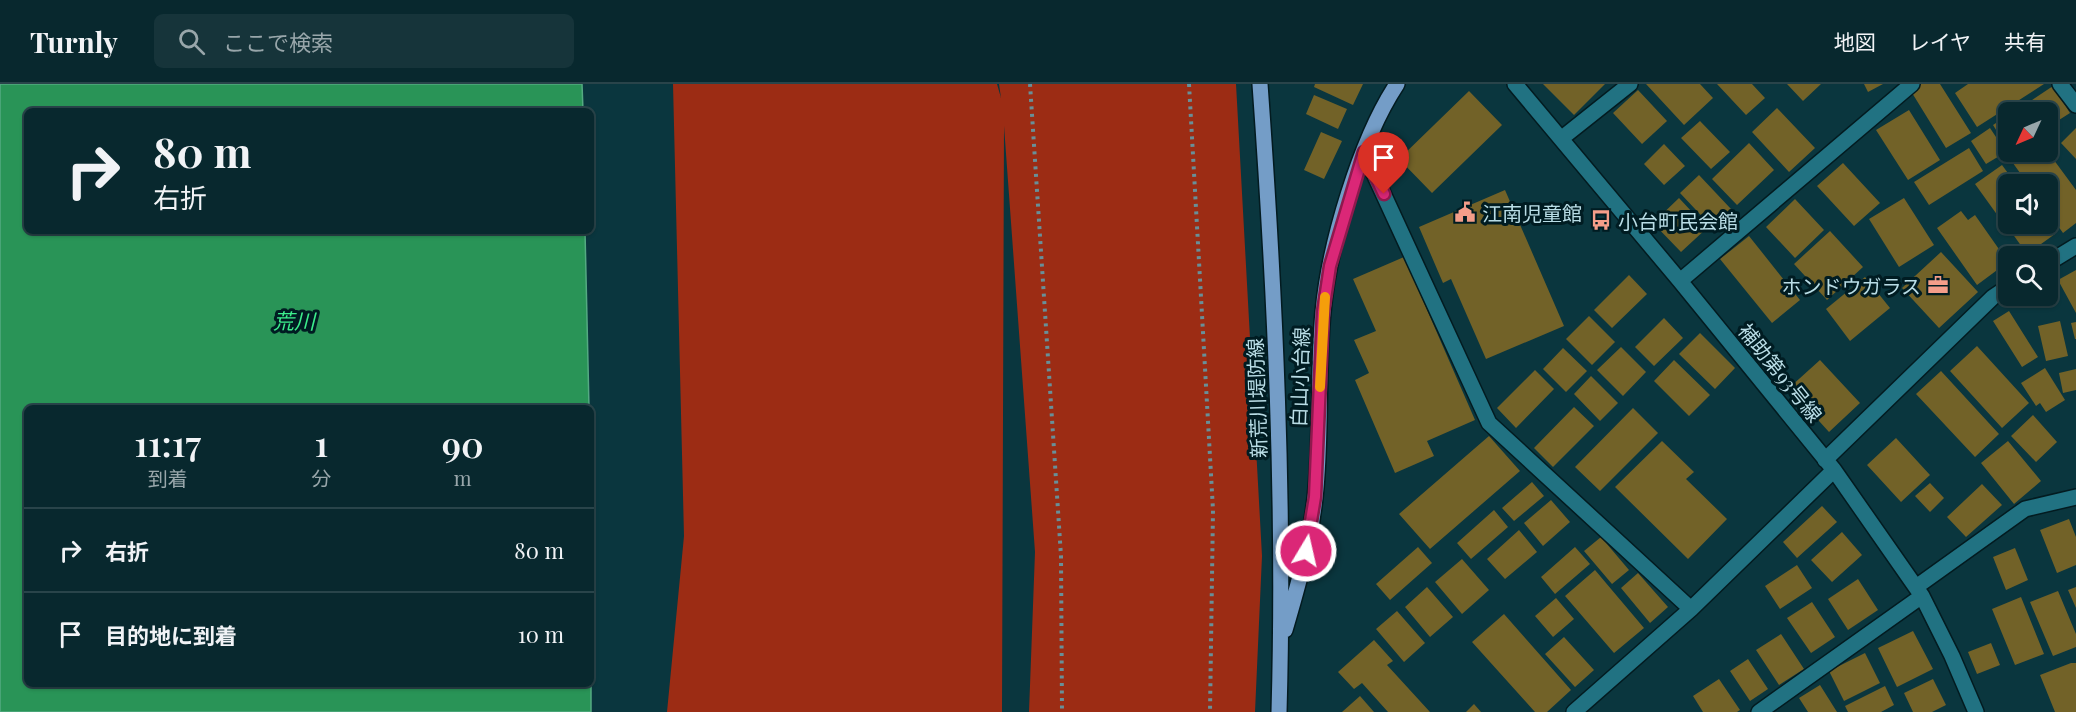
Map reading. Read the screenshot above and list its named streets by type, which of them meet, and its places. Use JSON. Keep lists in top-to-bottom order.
{
  "streets": {
    "main road": ["白山小台線", "新荒川堤防線"],
    "street": ["補助第93号線"]
  },
  "crossings": [
    ["白山小台線", "新荒川堤防線"]
  ],
  "water": ["荒川"],
  "places": {
    "public building": ["江南児童館"],
    "bus stop": ["小台町民会館"],
    "office": ["ホンドウガラス"]
  },
  "north": "bottom left",
  "page": {
    "header": "Turnly",
    "search": "ここで検索",
    "nav": ["地図", "レイヤ", "共有"],
    "turn": ["80 m", "右折"],
    "eta": [
      "11:17",
      "到着",
      "1",
      "分",
      "90",
      "m"
    ],
    "list": [
      {
        "name": "右折",
        "value": "80 m"
      },
      {
        "name": "目的地に到着",
        "value": "10 m"
      }
    ]
  }
}
